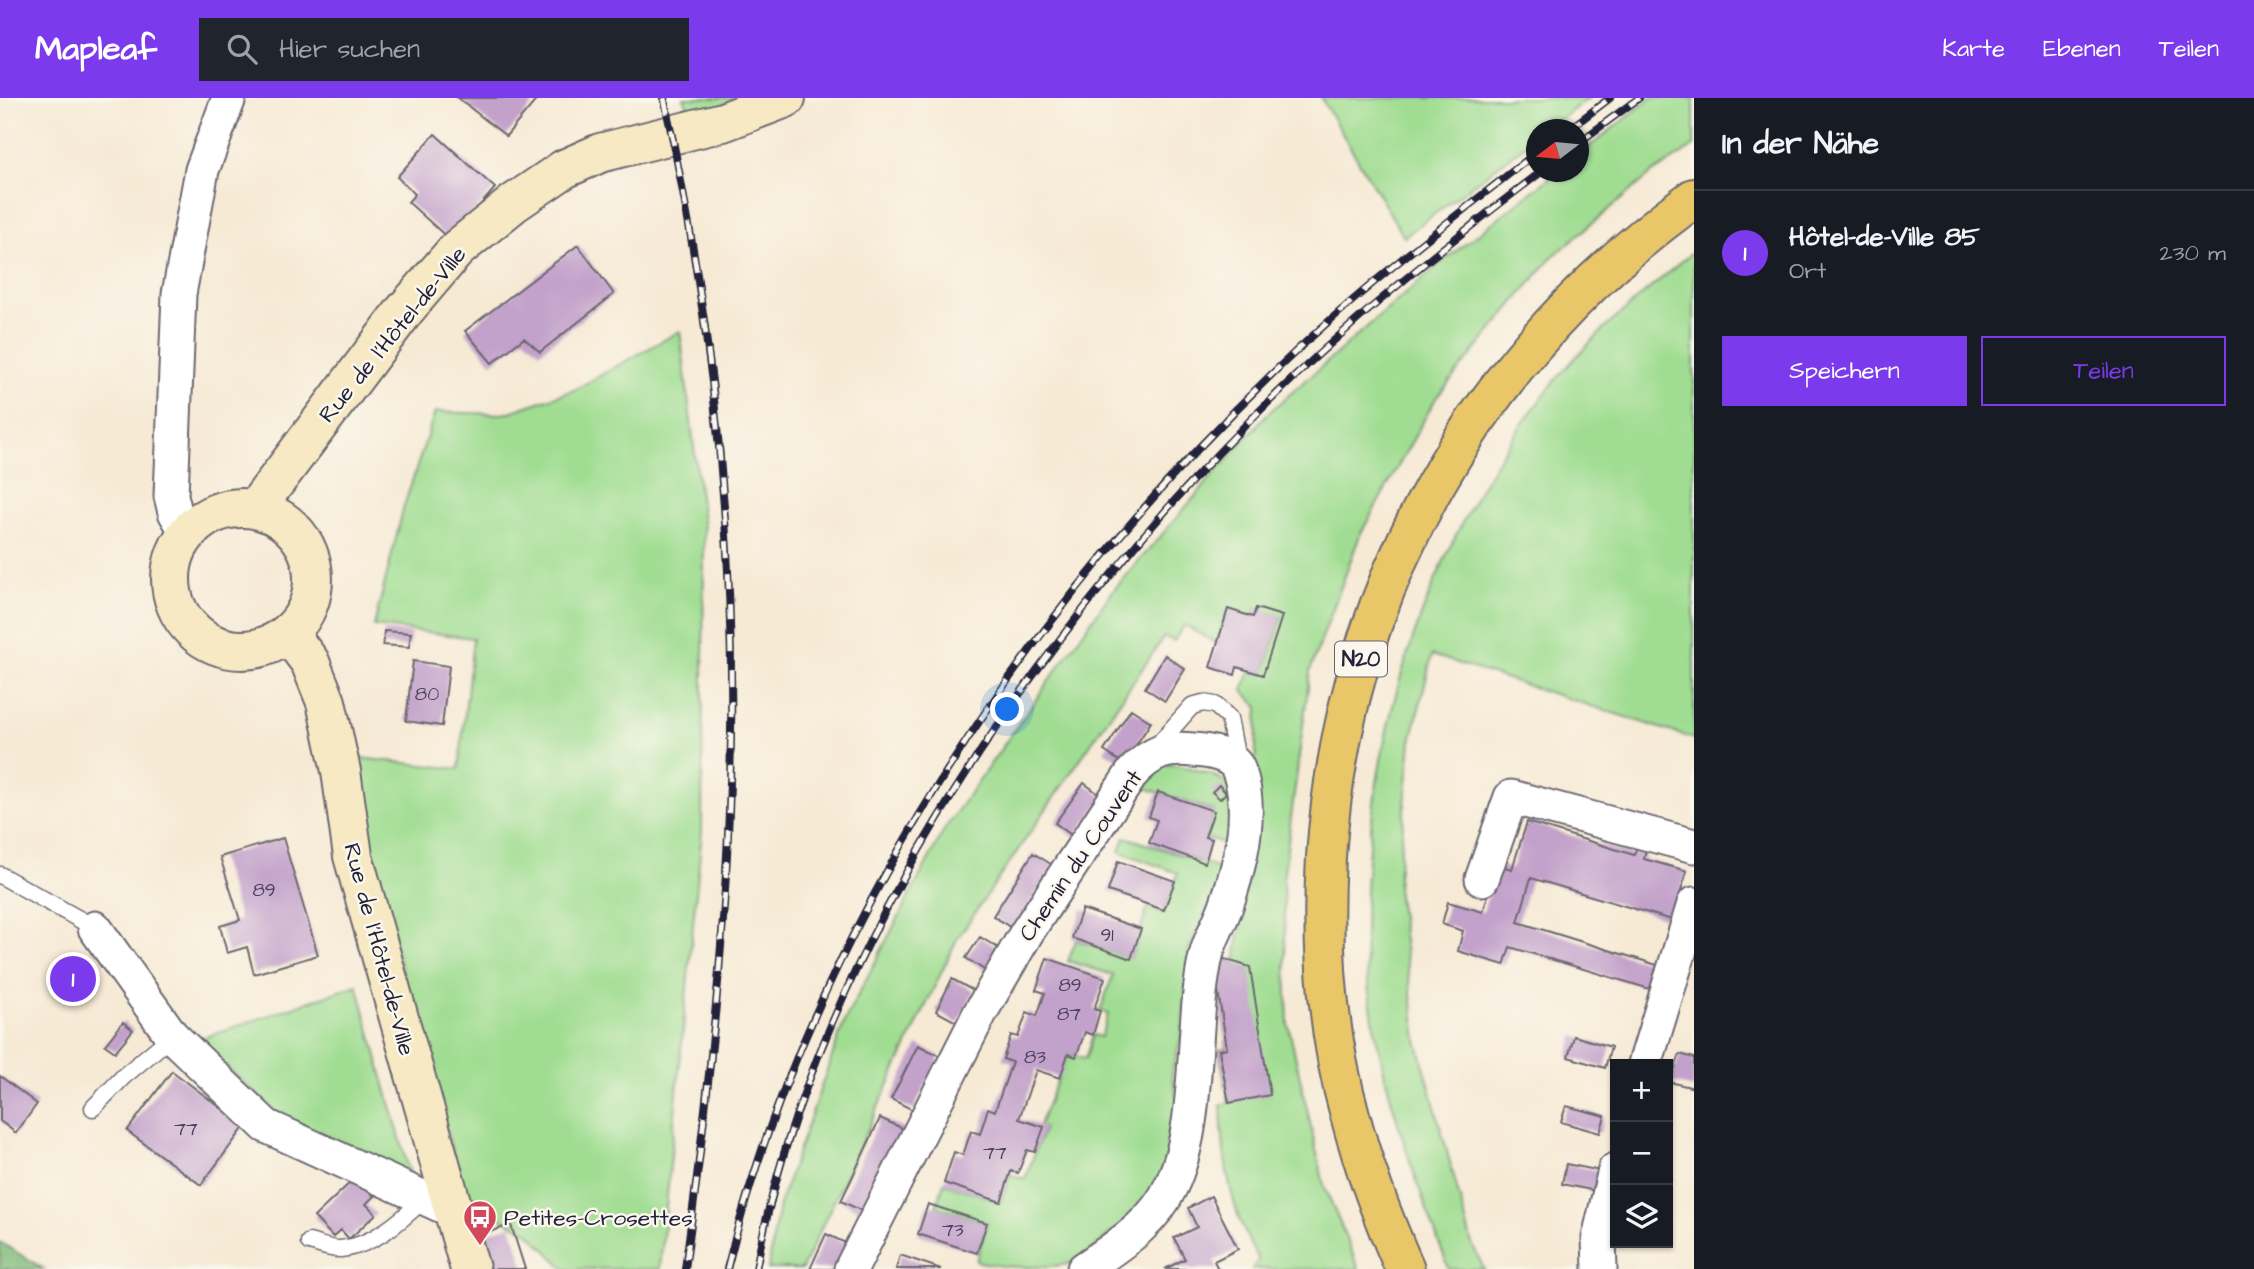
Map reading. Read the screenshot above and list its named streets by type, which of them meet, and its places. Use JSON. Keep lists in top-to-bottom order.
{
  "streets": {
    "main road": ["Rue de l'Hôtel-de-Ville", "N20"],
    "street": ["Chemin du Couvent"]
  },
  "places": {
    "bus stop": ["Petites-Crosettes"]
  },
  "house_numbers": [
    "80",
    "89",
    "91",
    "89",
    "87",
    "83",
    "77",
    "77",
    "73"
  ],
  "north": "left",
  "page": {
    "header": "Mapleaf",
    "search": "Hier suchen",
    "nav": ["Karte", "Ebenen", "Teilen"],
    "heading": "In der Nähe",
    "list": [
      {
        "mark": "1",
        "name": "Hôtel-de-Ville 85",
        "note": "Ort",
        "value": "230 m"
      }
    ],
    "buttons": ["Speichern", "Teilen"],
    "pins": "1",
    "map_buttons": ["+", "−"]
  }
}
